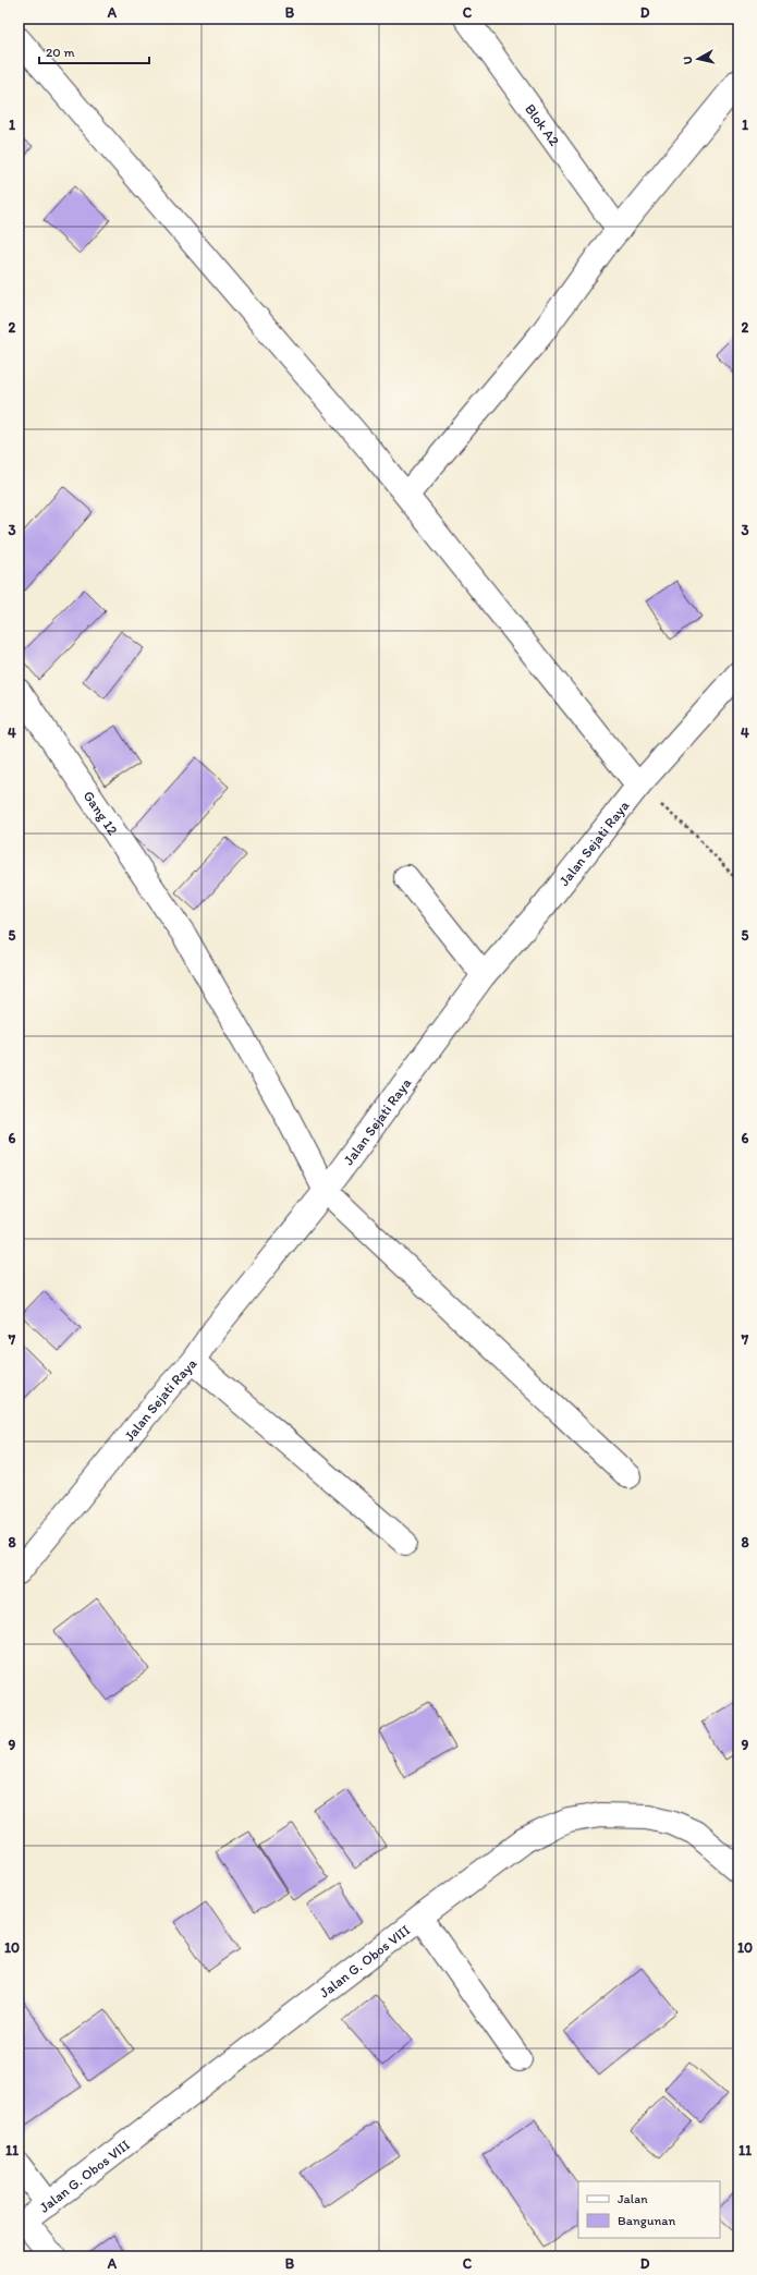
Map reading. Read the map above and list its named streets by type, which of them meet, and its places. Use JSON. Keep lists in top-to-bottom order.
{
  "streets": {
    "street": [
      "Blok A2",
      "Gang 12",
      "Jalan Sejati Raya",
      "Jalan G. Obos VIII"
    ]
  },
  "crossings": [
    ["Gang 12", "Jalan Sejati Raya"]
  ],
  "legend": ["Jalan", "Bangunan"],
  "scale_bar": "20 m",
  "north": "left",
  "grid": {
    "columns": [
      "A",
      "B",
      "C",
      "D"
    ],
    "rows": [
      "1",
      "2",
      "3",
      "4",
      "5",
      "6",
      "7",
      "8",
      "9",
      "10",
      "11"
    ]
  }
}
